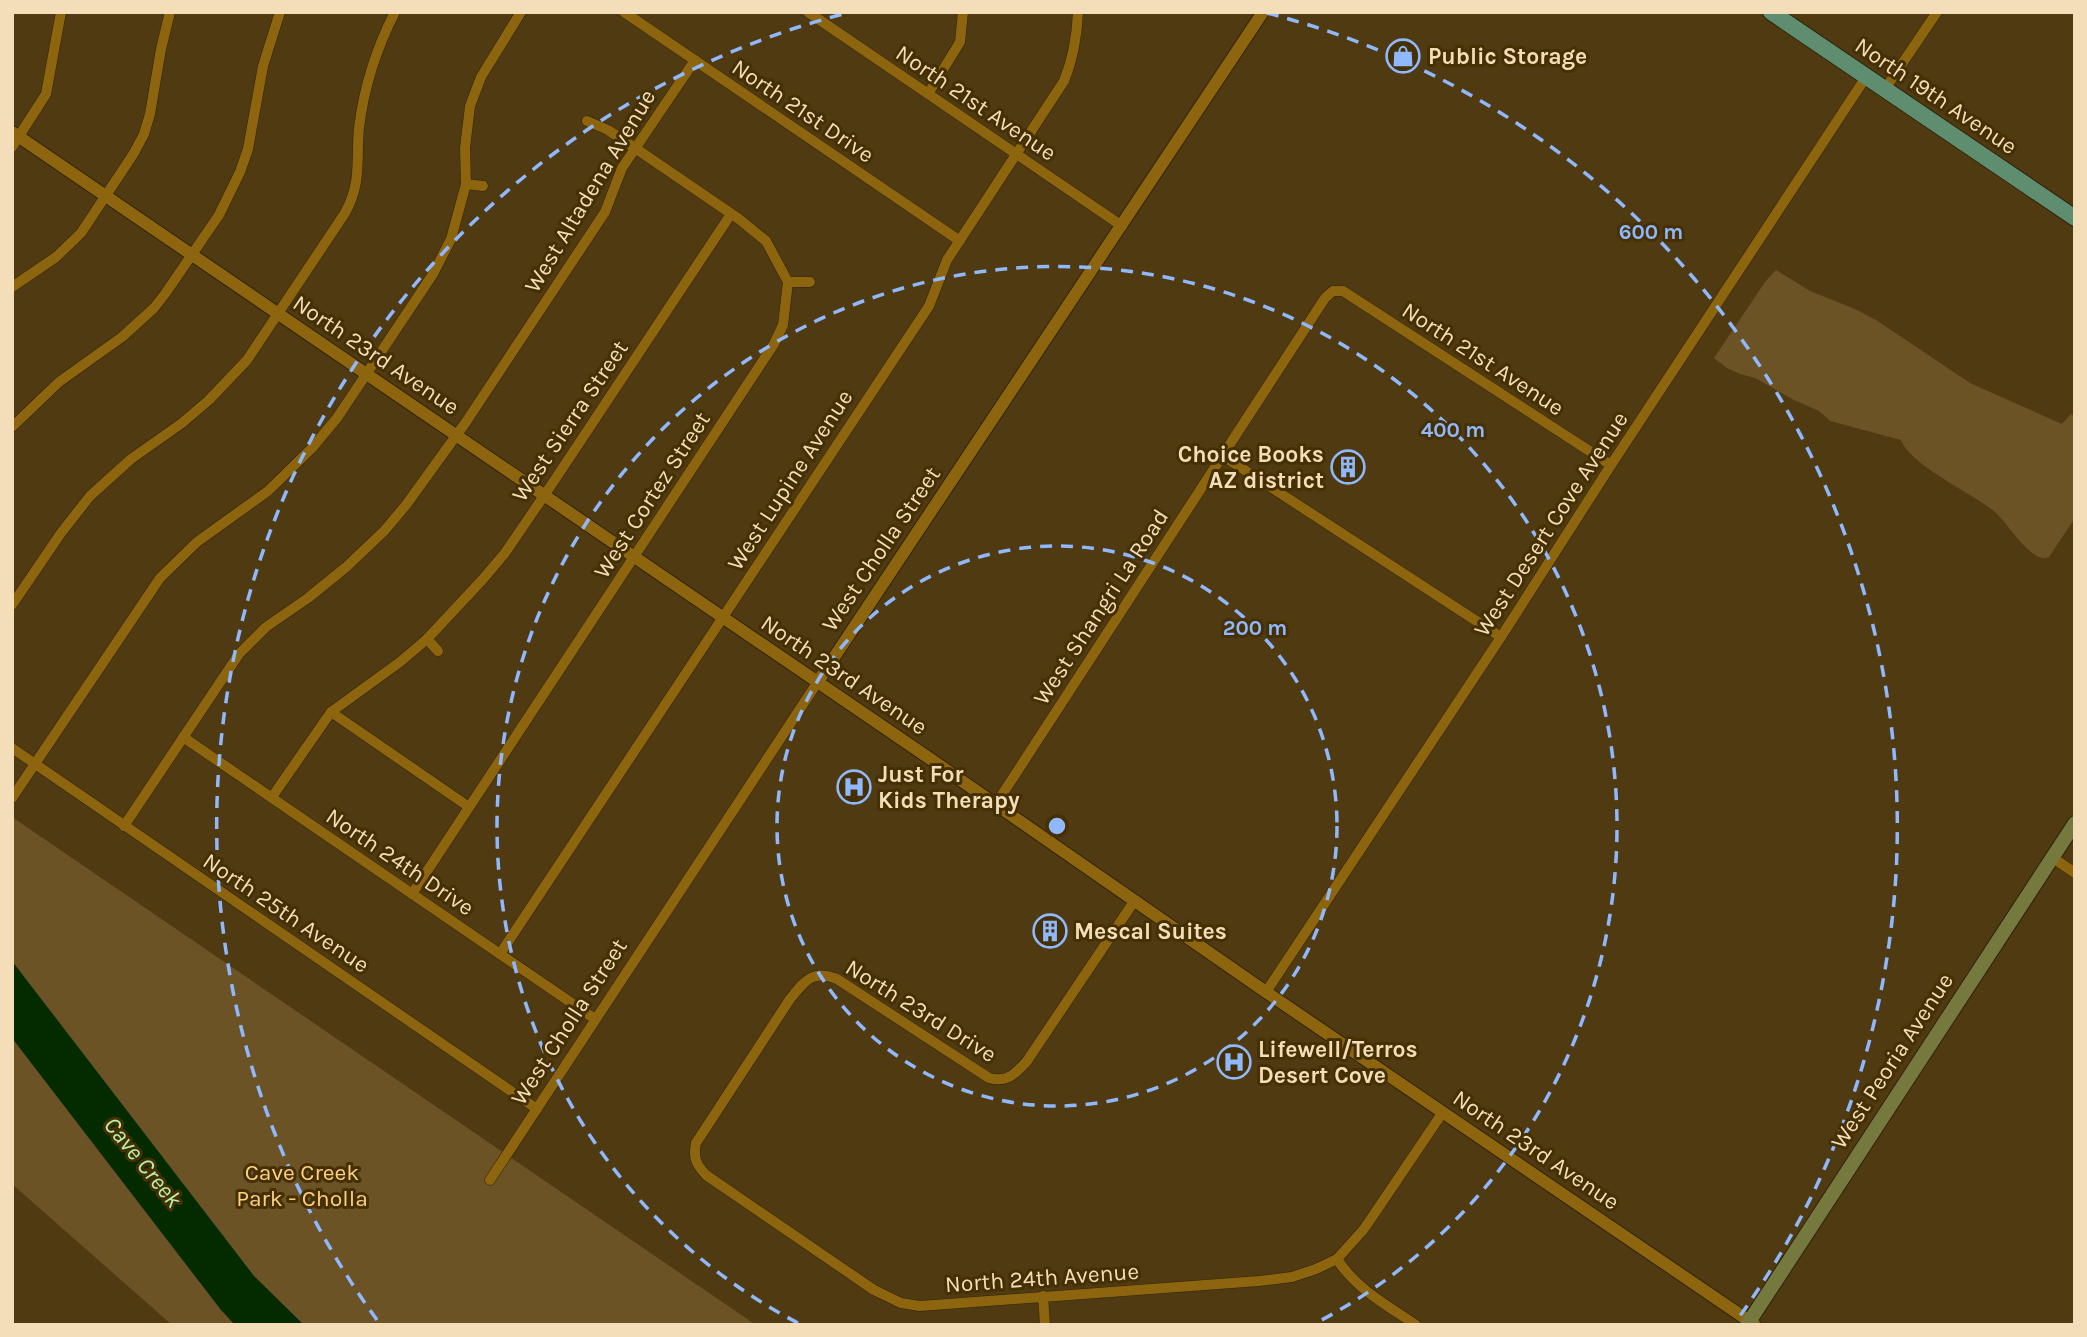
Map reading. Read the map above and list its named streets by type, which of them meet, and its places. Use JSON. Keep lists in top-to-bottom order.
{
  "streets": {
    "main road": ["North 19th Avenue", "West Peoria Avenue"],
    "street": [
      "North 21st Avenue",
      "North 21st Drive",
      "West Altadena Avenue",
      "North 23rd Avenue",
      "West Sierra Street",
      "West Lupine Avenue",
      "West Cortez Street",
      "West Desert Cove Avenue",
      "West Cholla Street",
      "West Shangri La Road",
      "North 24th Drive",
      "North 25th Avenue",
      "North 23rd Drive",
      "North 24th Avenue"
    ]
  },
  "crossings": [
    ["North 19th Avenue", "West Desert Cove Avenue"],
    ["North 21st Avenue", "West Lupine Avenue"],
    ["North 21st Avenue", "West Desert Cove Avenue"],
    ["North 21st Avenue", "West Cholla Street"],
    ["North 21st Avenue", "West Shangri La Road"],
    ["North 21st Drive", "West Altadena Avenue"],
    ["North 21st Drive", "West Lupine Avenue"],
    ["West Altadena Avenue", "North 23rd Avenue"],
    ["West Altadena Avenue", "North 24th Drive"],
    ["West Altadena Avenue", "North 25th Avenue"],
    ["North 23rd Avenue", "West Sierra Street"],
    ["North 23rd Avenue", "West Lupine Avenue"],
    ["North 23rd Avenue", "West Cortez Street"],
    ["North 23rd Avenue", "West Desert Cove Avenue"],
    ["North 23rd Avenue", "West Cholla Street"],
    ["North 23rd Avenue", "West Shangri La Road"],
    ["North 23rd Avenue", "North 23rd Drive"],
    ["North 23rd Avenue", "West Peoria Avenue"],
    ["West Sierra Street", "North 24th Drive"],
    ["West Lupine Avenue", "North 24th Drive"],
    ["West Cortez Street", "North 24th Drive"],
    ["West Cholla Street", "North 24th Drive"],
    ["West Cholla Street", "North 25th Avenue"],
    ["North 23rd Drive", "North 24th Avenue"]
  ],
  "water": ["Cave Creek"],
  "parks": ["Cave Creek Park - Cholla"],
  "places": {
    "shop": ["Public Storage"],
    "building": ["Choice Books AZ district", "Mescal Suites"],
    "hospital": ["Just For Kids Therapy", "Lifewell/Terros Desert Cove"]
  },
  "rings": ["600 m", "400 m", "200 m"]
}
